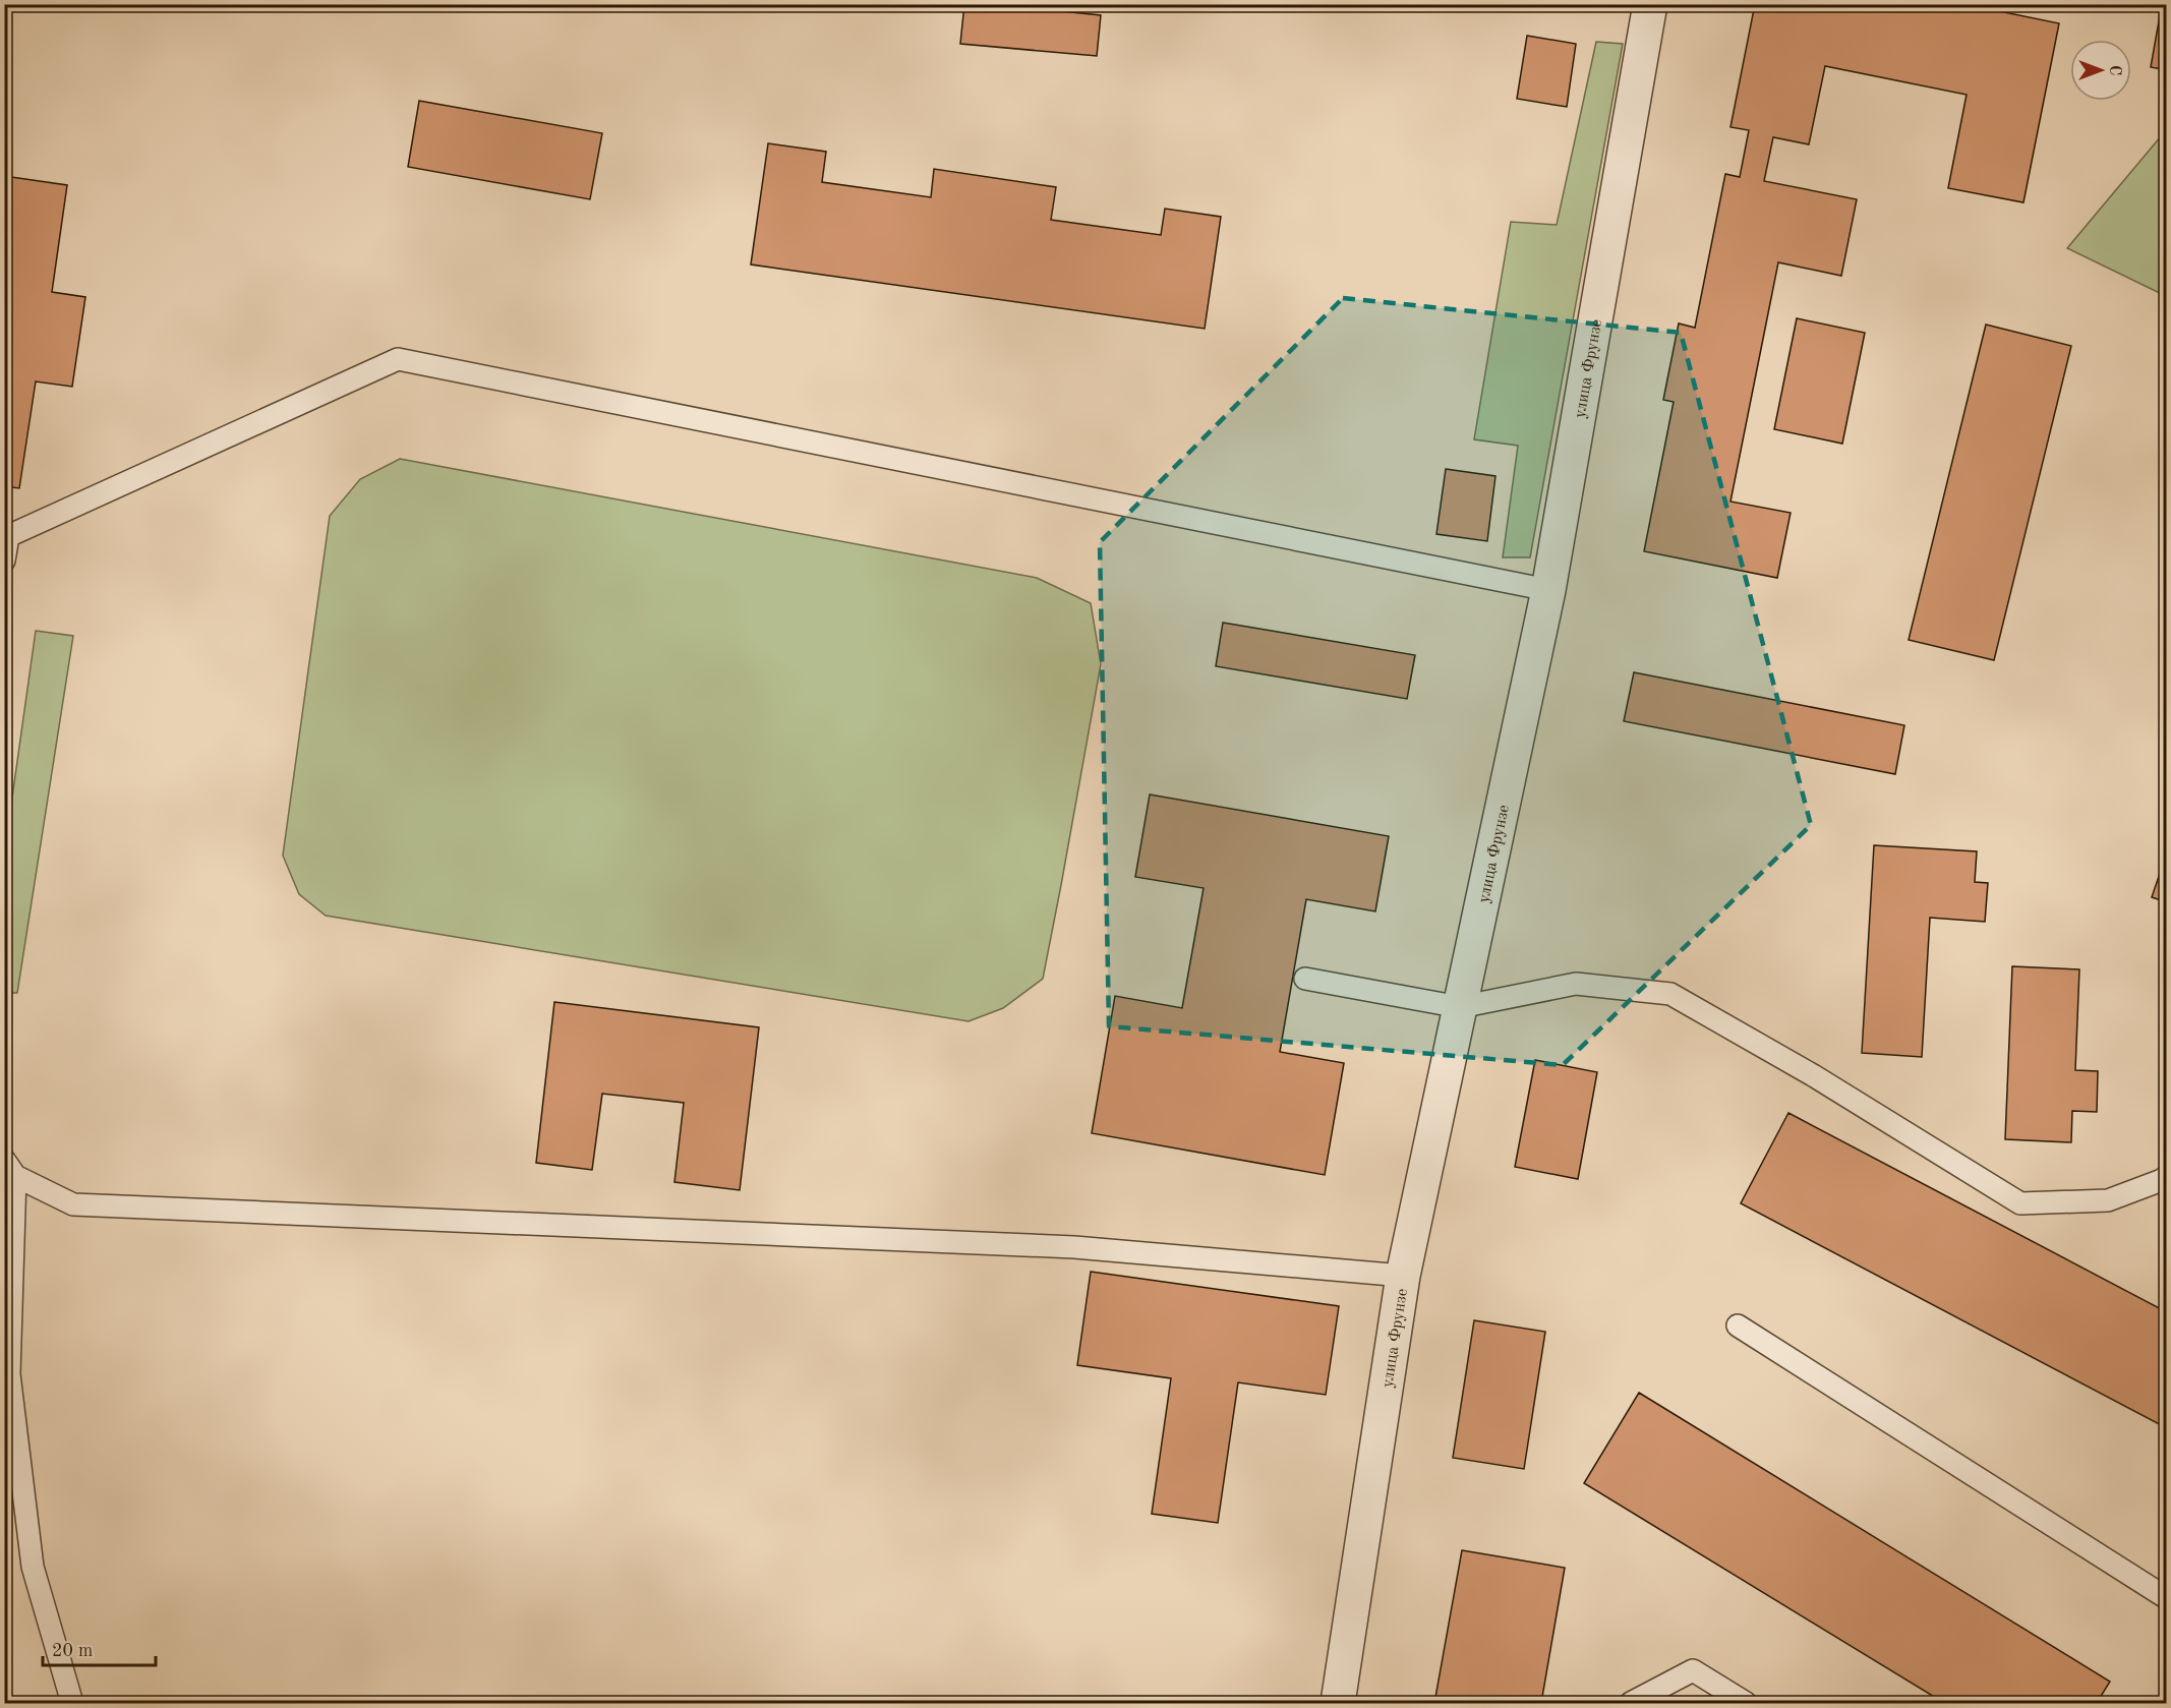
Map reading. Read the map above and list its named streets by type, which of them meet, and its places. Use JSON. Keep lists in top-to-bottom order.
{
  "streets": {
    "street": ["улица Фрунзе"]
  },
  "scale_bar": "20 m",
  "north": "right"
}
